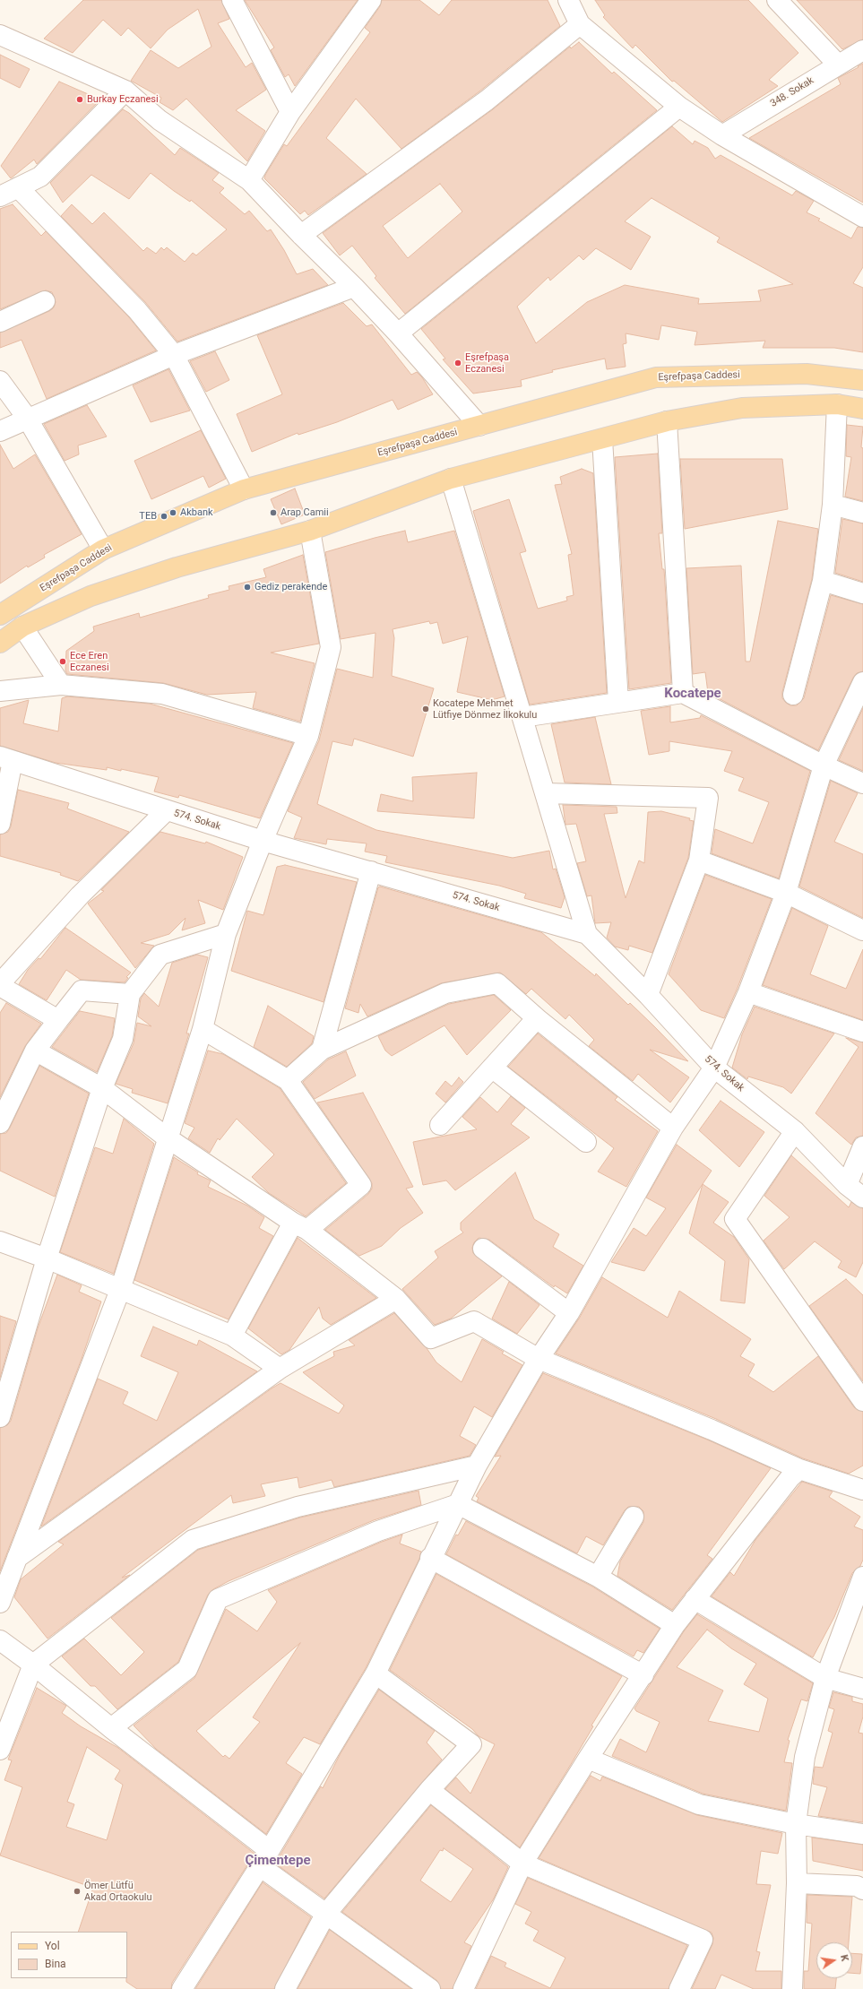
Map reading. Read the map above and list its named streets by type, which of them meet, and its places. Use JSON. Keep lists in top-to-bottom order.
{
  "streets": {
    "main road": ["Eşrefpaşa Caddesi"],
    "street": ["348. Sokak", "574. Sokak"]
  },
  "districts": ["Kocatepe", "Çimentepe"],
  "places": [
    "Burkay Eczanesi",
    "Eşrefpaşa Eczanesi",
    "Akbank",
    "Arap Camii",
    "TEB",
    "Gediz perakende",
    "Ece Eren Eczanesi",
    "Kocatepe Mehmet Lütfiye Dönmez İlkokulu",
    "Ömer Lütfü Akad Ortaokulu"
  ],
  "legend": ["Yol", "Bina"],
  "north": "right"
}
